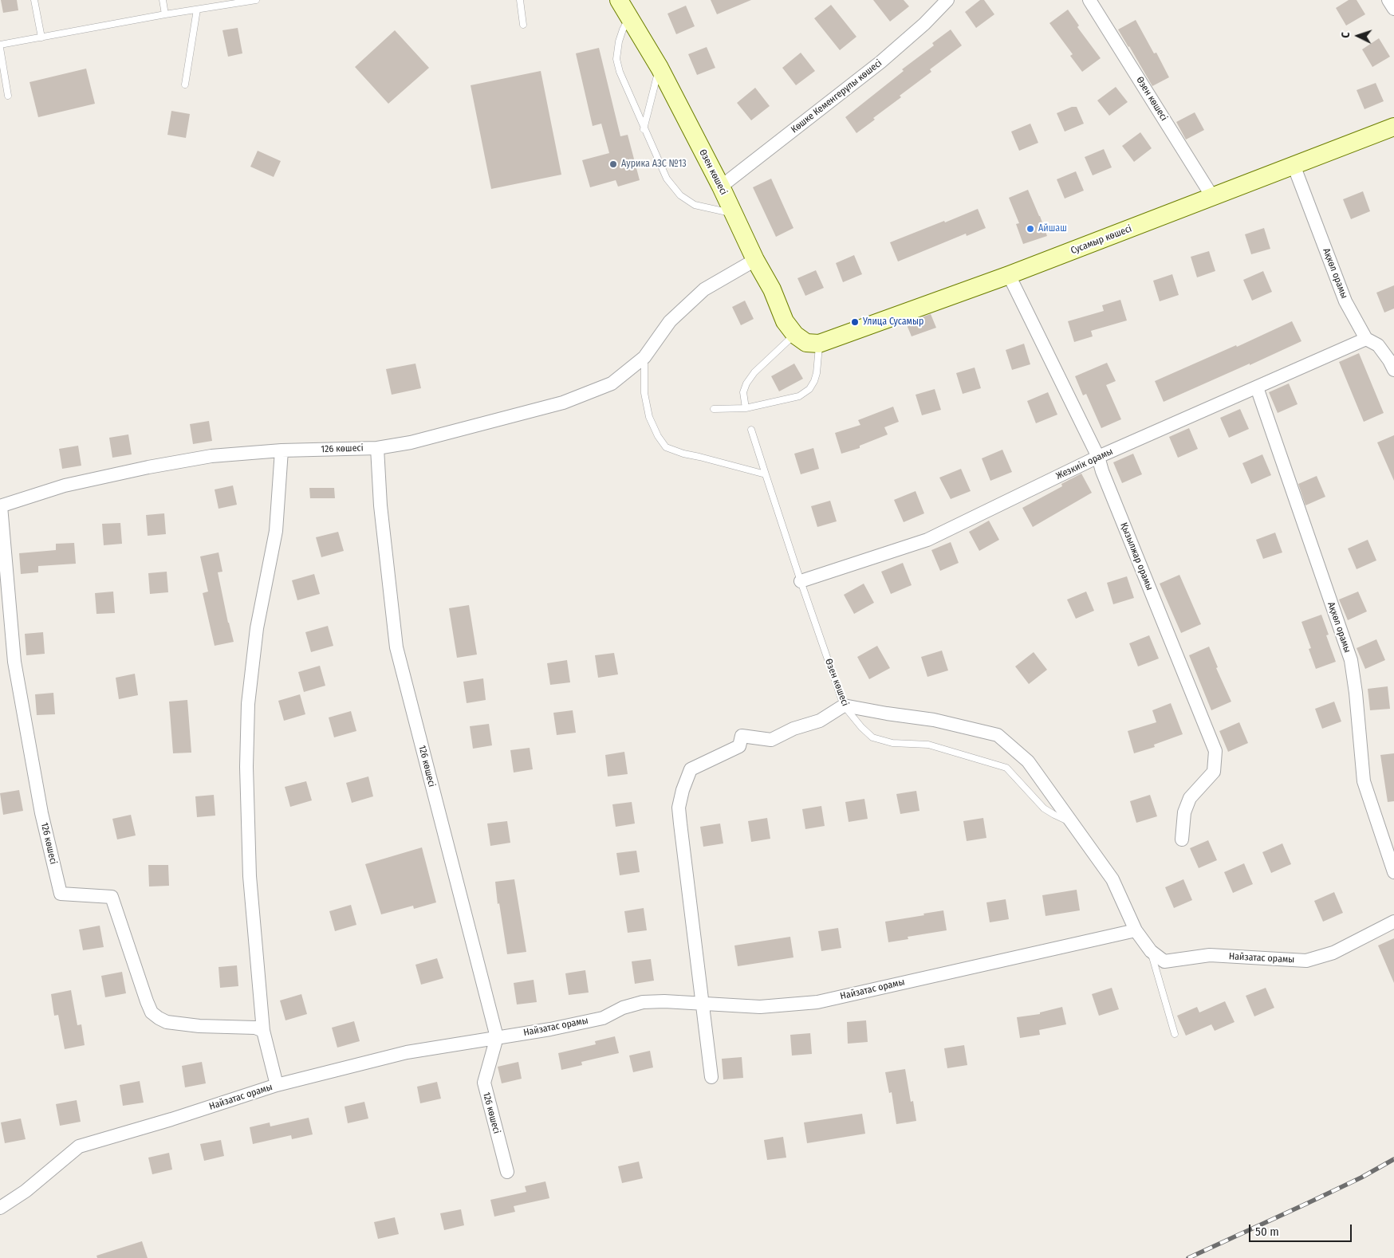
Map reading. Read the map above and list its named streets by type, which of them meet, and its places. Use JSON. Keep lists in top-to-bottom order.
{
  "streets": {
    "main road": ["Өзен көшесі", "Сусамыр көшесі"],
    "street": [
      "Көшке Кеменгерұлы көшесі",
      "Ақкөл орамы",
      "126 көшесі",
      "Жезкиік орамы",
      "Қызылжар орамы",
      "Найзатас орамы"
    ]
  },
  "crossings": [
    ["Көшке Кеменгерұлы көшесі", "Өзен көшесі"],
    ["Өзен көшесі", "Сусамыр көшесі"],
    ["Өзен көшесі", "Жезкиік орамы"],
    ["Өзен көшесі", "Найзатас орамы"],
    ["Сусамыр көшесі", "Ақкөл орамы"],
    ["Сусамыр көшесі", "Қызылжар орамы"],
    ["Ақкөл орамы", "Жезкиік орамы"],
    ["126 көшесі", "Найзатас орамы"],
    ["Жезкиік орамы", "Қызылжар орамы"]
  ],
  "places": ["Аурика АЗС №13", "Айшаш", "Улица Сусамыр"],
  "scale_bar": "50 m",
  "north": "left"
}
